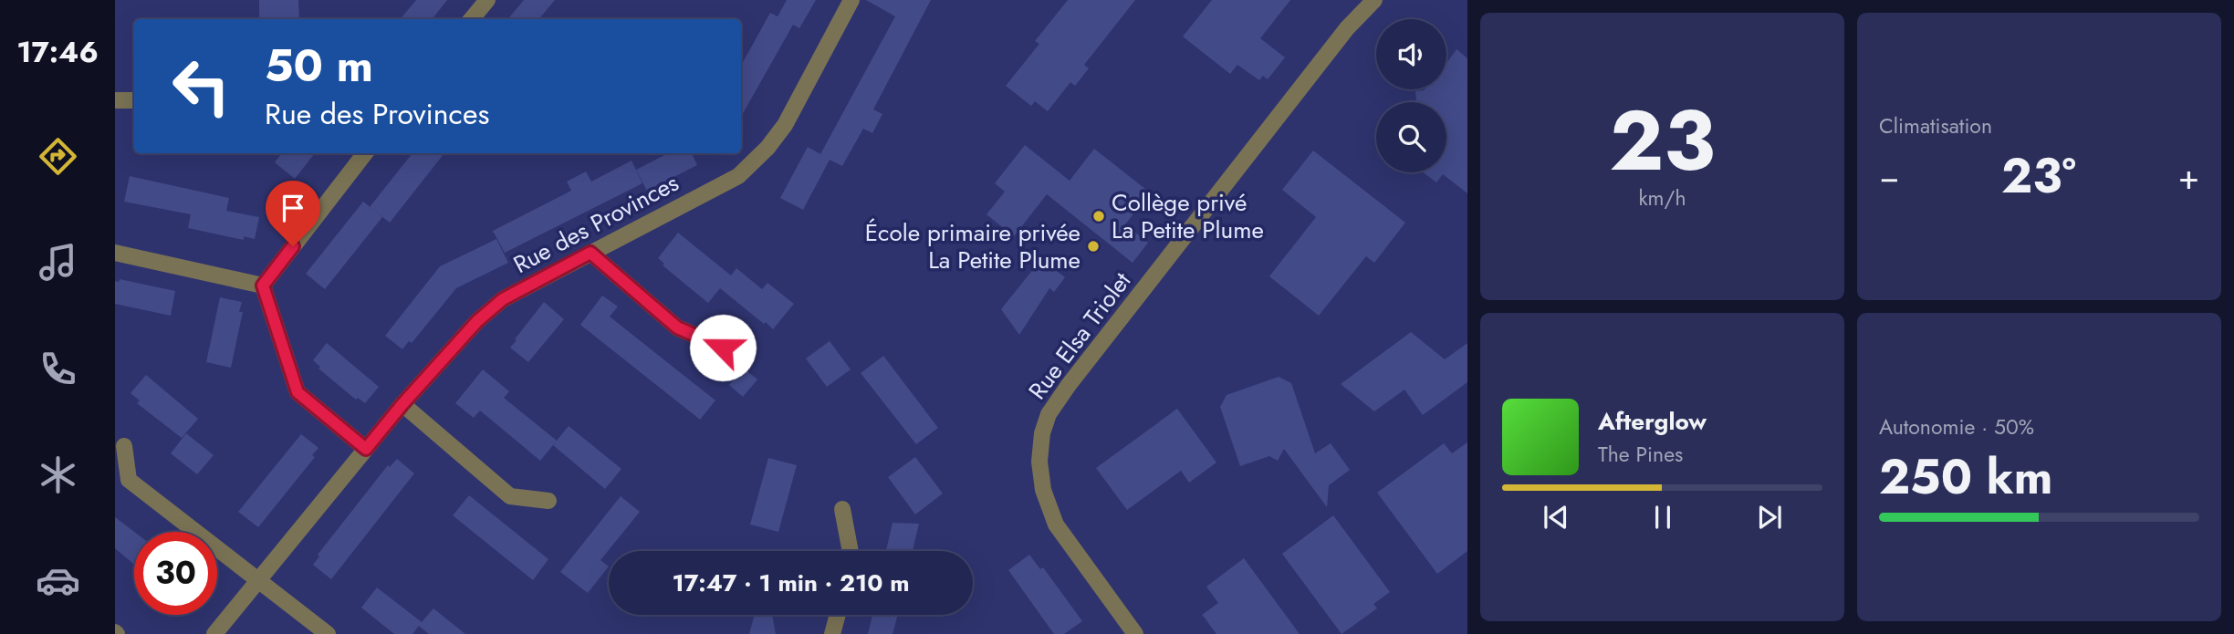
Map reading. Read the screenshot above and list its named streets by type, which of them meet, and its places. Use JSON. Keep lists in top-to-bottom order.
{
  "streets": {
    "street": ["Rue des Provinces", "Rue Elsa Triolet"]
  },
  "places": ["Collège privé La Petite Plume", "École primaire privée La Petite Plume"],
  "page": {
    "tabs": "17:46",
    "tile": [
      ["23", "km/h"],
      "Climatisation",
      ["Autonomie · 50%", "250 km"]
    ],
    "turn": ["50 m", "Rue des Provinces"],
    "heat": ["−", "23°", "+"],
    "song": ["Afterglow", "The Pines"],
    "limit": "30",
    "trip": "17:47 · 1 min · 210 m"
  }
}
